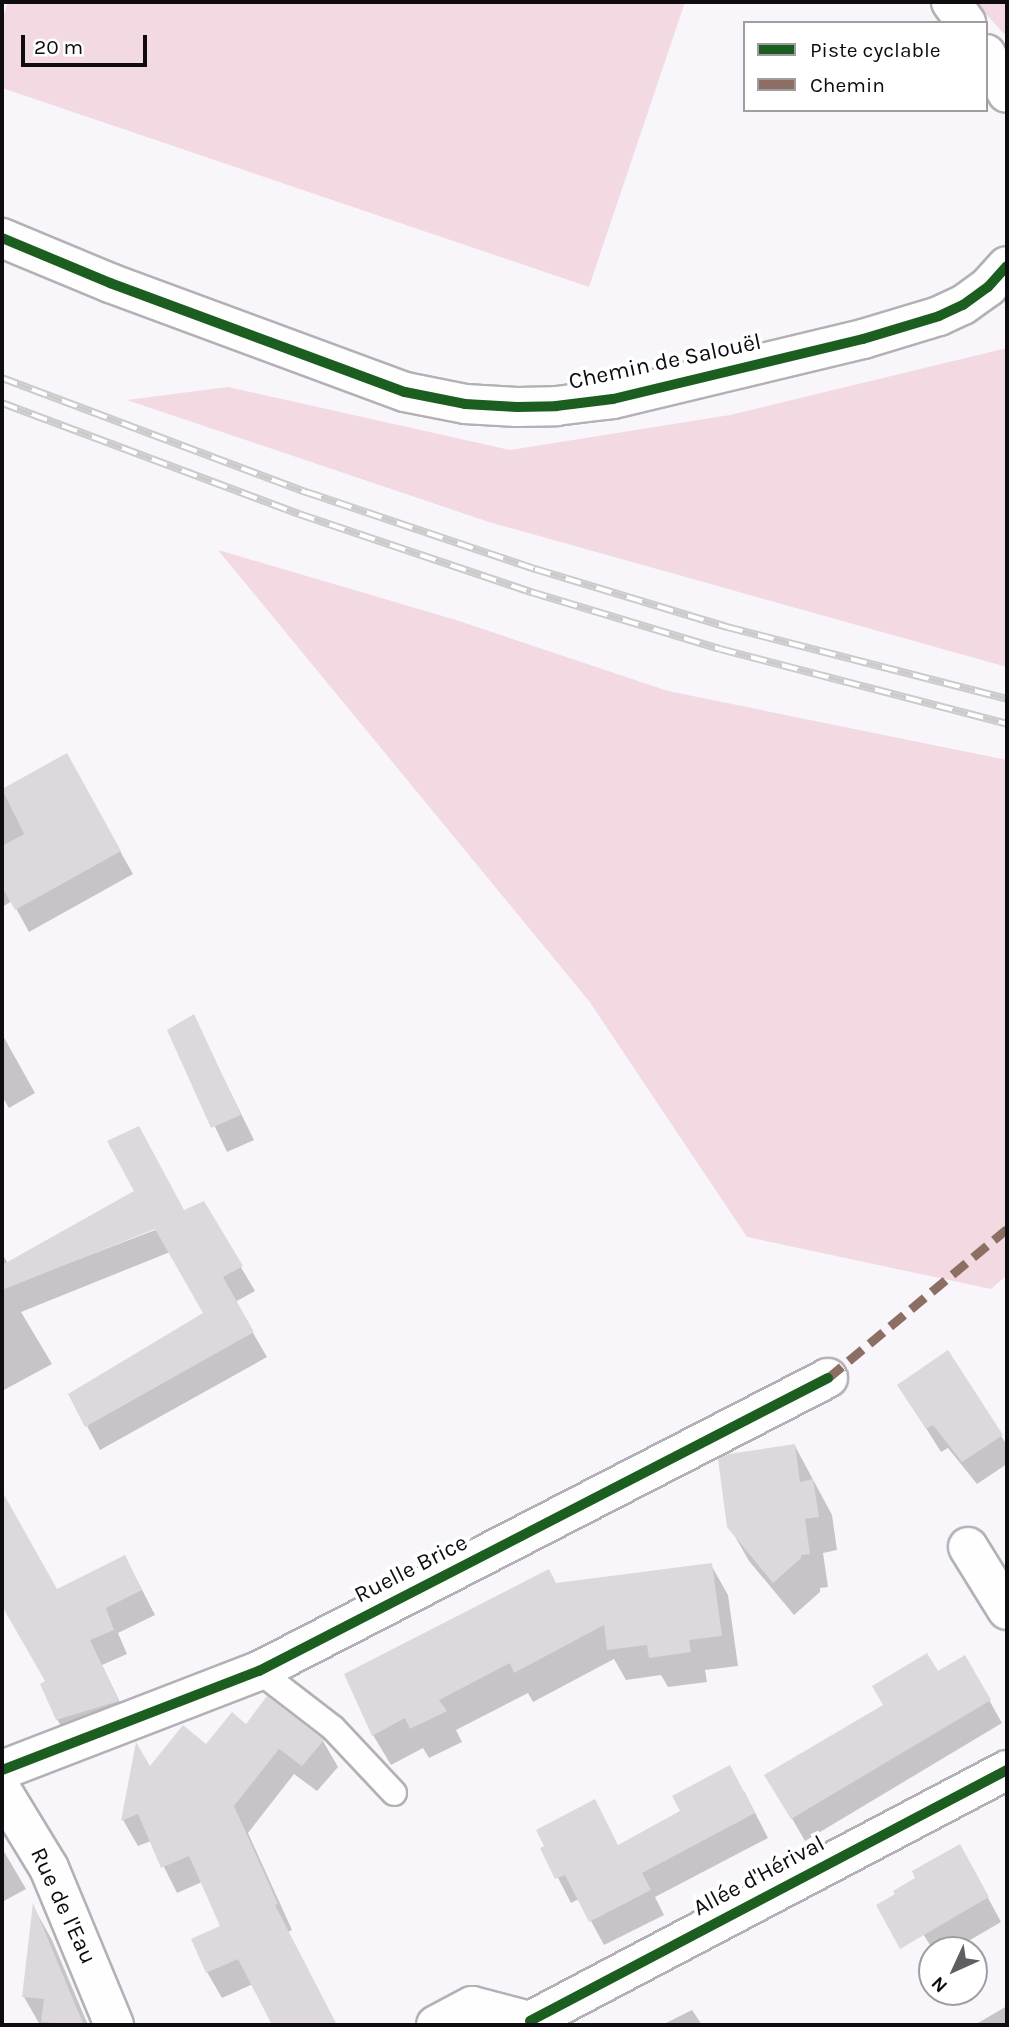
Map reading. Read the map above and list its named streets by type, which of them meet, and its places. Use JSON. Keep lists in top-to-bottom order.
{
  "streets": {
    "street": [
      "Chemin de Salouël",
      "Ruelle Brice",
      "Allée d'Hérival",
      "Rue de l'Eau"
    ]
  },
  "legend": ["Piste cyclable", "Chemin"],
  "scale_bar": "20 m",
  "north": "bottom left"
}
